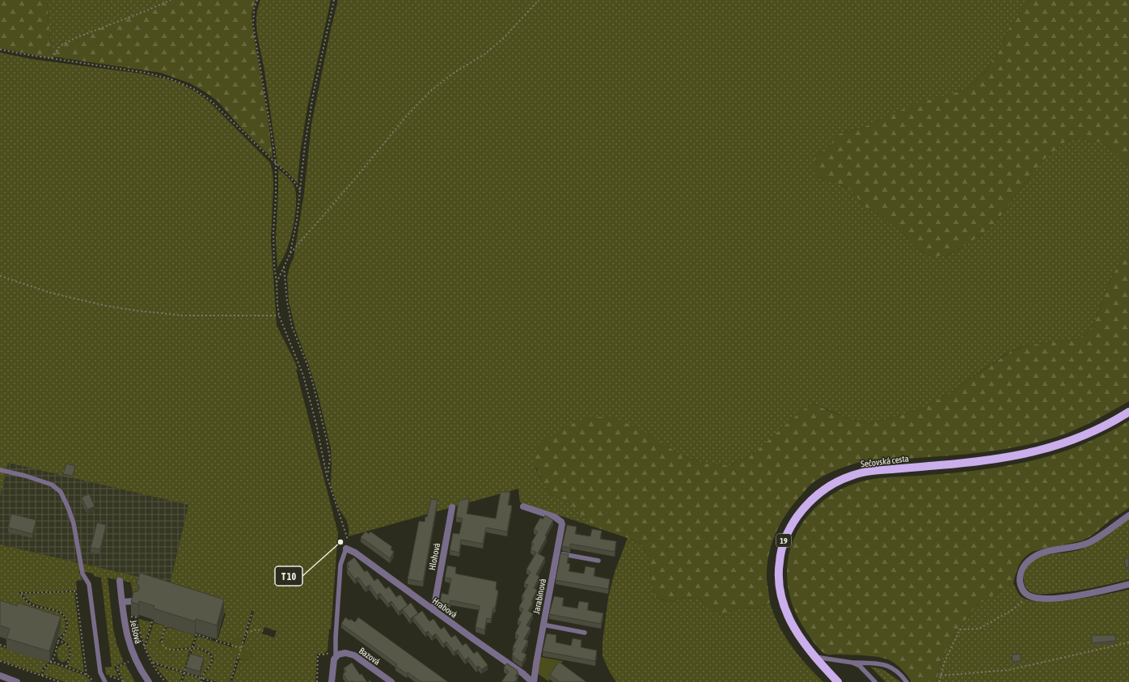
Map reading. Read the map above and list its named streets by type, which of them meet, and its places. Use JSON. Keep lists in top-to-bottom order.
{
  "streets": {
    "main road": ["Sečovská cesta", "19"],
    "street": [
      "Hlohová",
      "Jarabinová",
      "Hrabová",
      "Jelšová",
      "Bazová"
    ]
  },
  "crossings": [
    ["Hlohová", "Hrabová"],
    ["Jarabinová", "Hrabová"]
  ],
  "places": ["T 10"]
}
